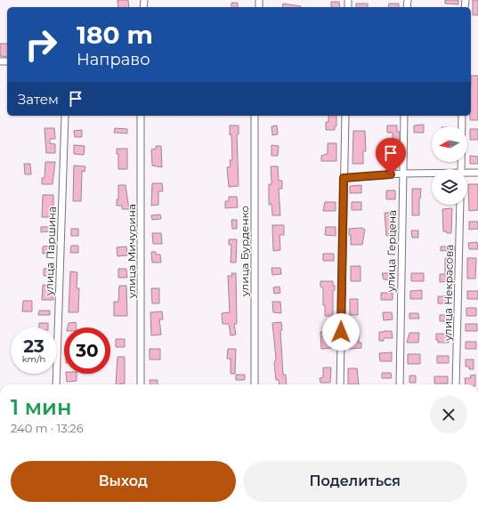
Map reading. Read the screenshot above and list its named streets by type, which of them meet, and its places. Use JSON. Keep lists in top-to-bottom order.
{
  "streets": {
    "street": [
      "улица Паршина",
      "улица Мичурина",
      "улица Бурденко",
      "улица Герцена",
      "улица Некрасова"
    ]
  },
  "north": "left",
  "page": {
    "turn": ["180 m", "Направо"],
    "then": "Затем",
    "speed": "23 km/h",
    "limit": "30",
    "heading": ["1 мин", "240 m · 13:26"],
    "buttons": ["Выход", "Поделиться"]
  }
}
